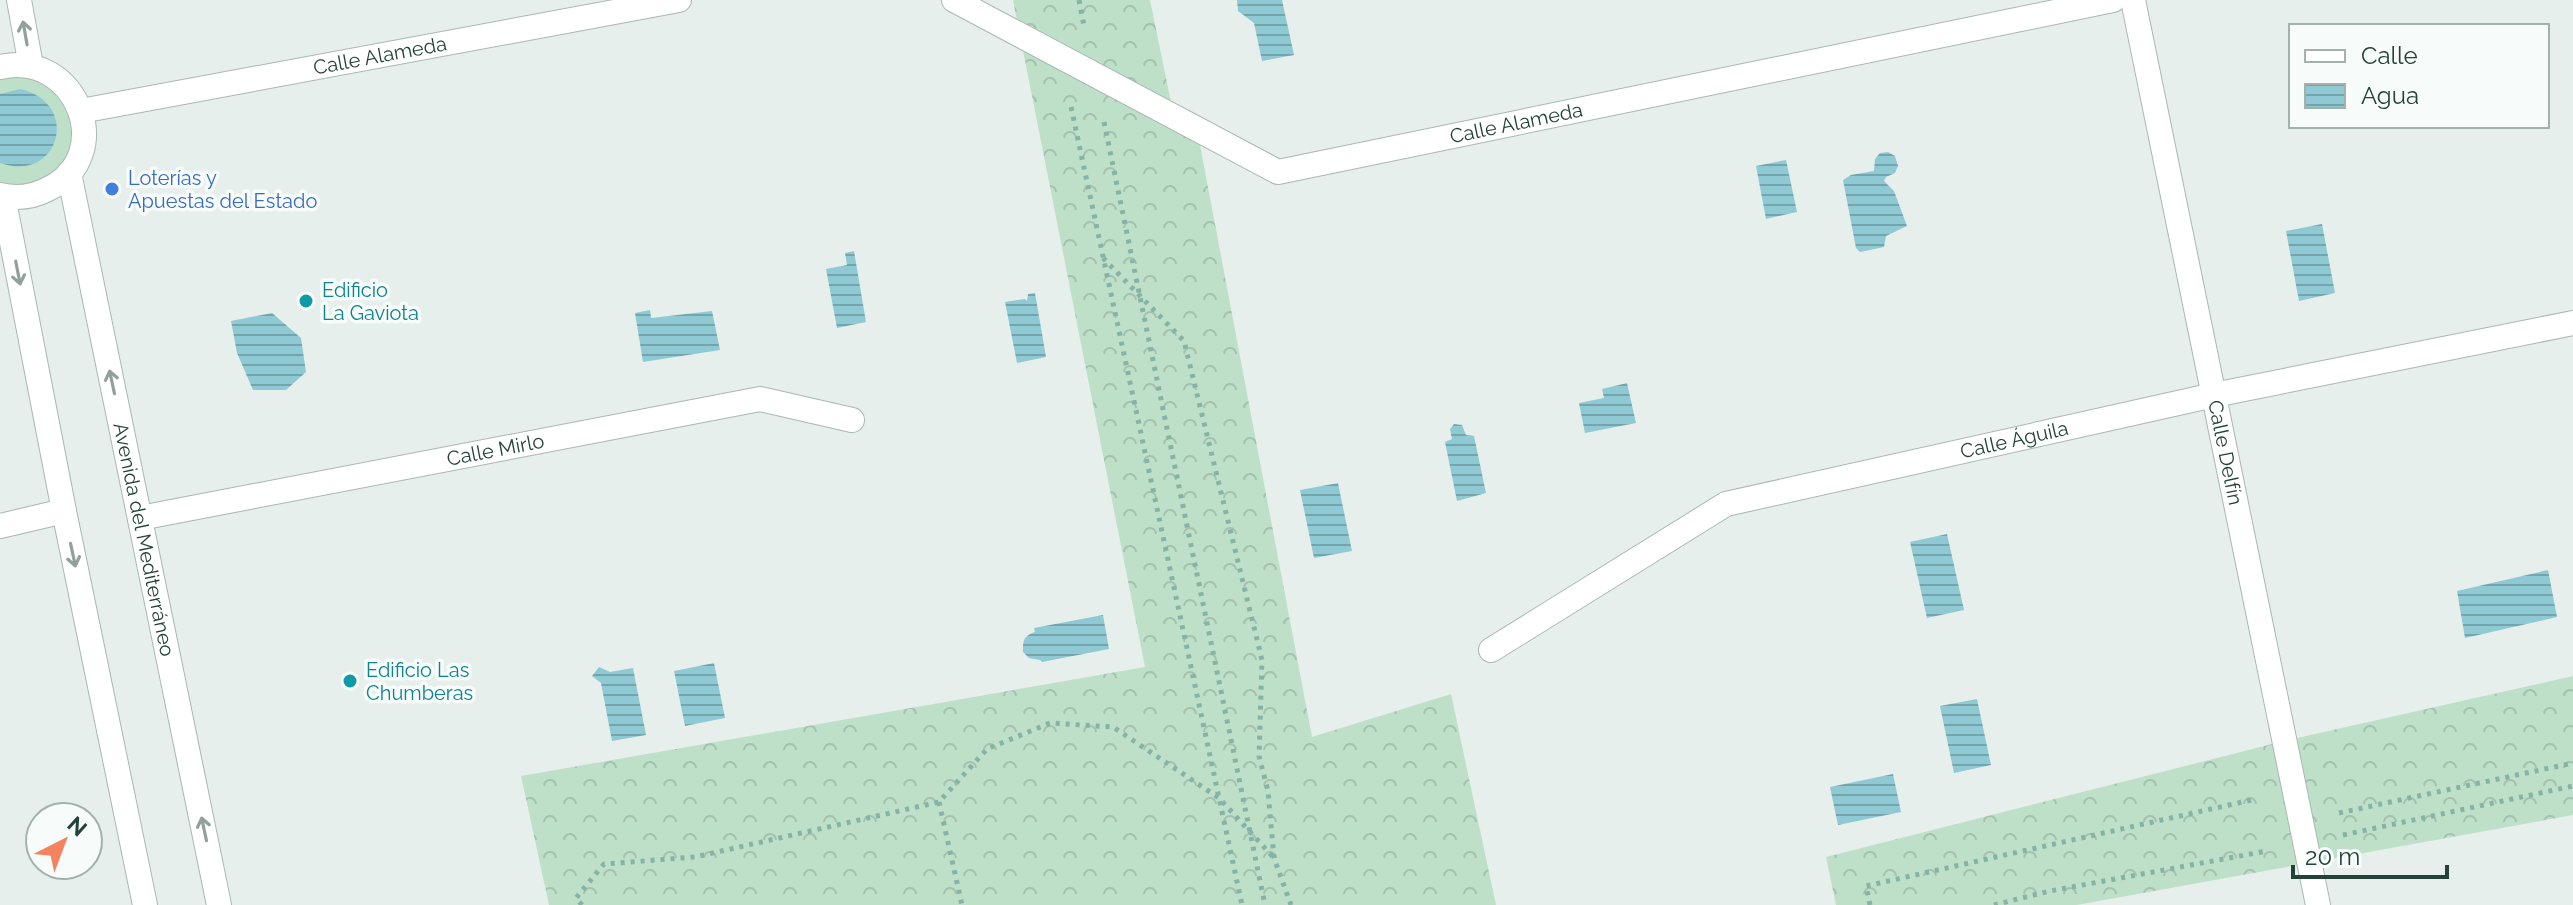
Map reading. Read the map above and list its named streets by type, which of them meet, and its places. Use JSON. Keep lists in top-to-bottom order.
{
  "streets": {
    "street": [
      "Calle Alameda",
      "Calle Águila",
      "Calle Mirlo",
      "Calle Delfín",
      "Avenida del Mediterráneo"
    ]
  },
  "crossings": [
    ["Calle Águila", "Calle Delfín"],
    ["Calle Mirlo", "Avenida del Mediterráneo"]
  ],
  "places": ["Loterías y Apuestas del Estado", "Edificio La Gaviota", "Edificio Las Chumberas"],
  "legend": ["Calle", "Agua"],
  "scale_bar": "20 m",
  "north": "top right"
}
